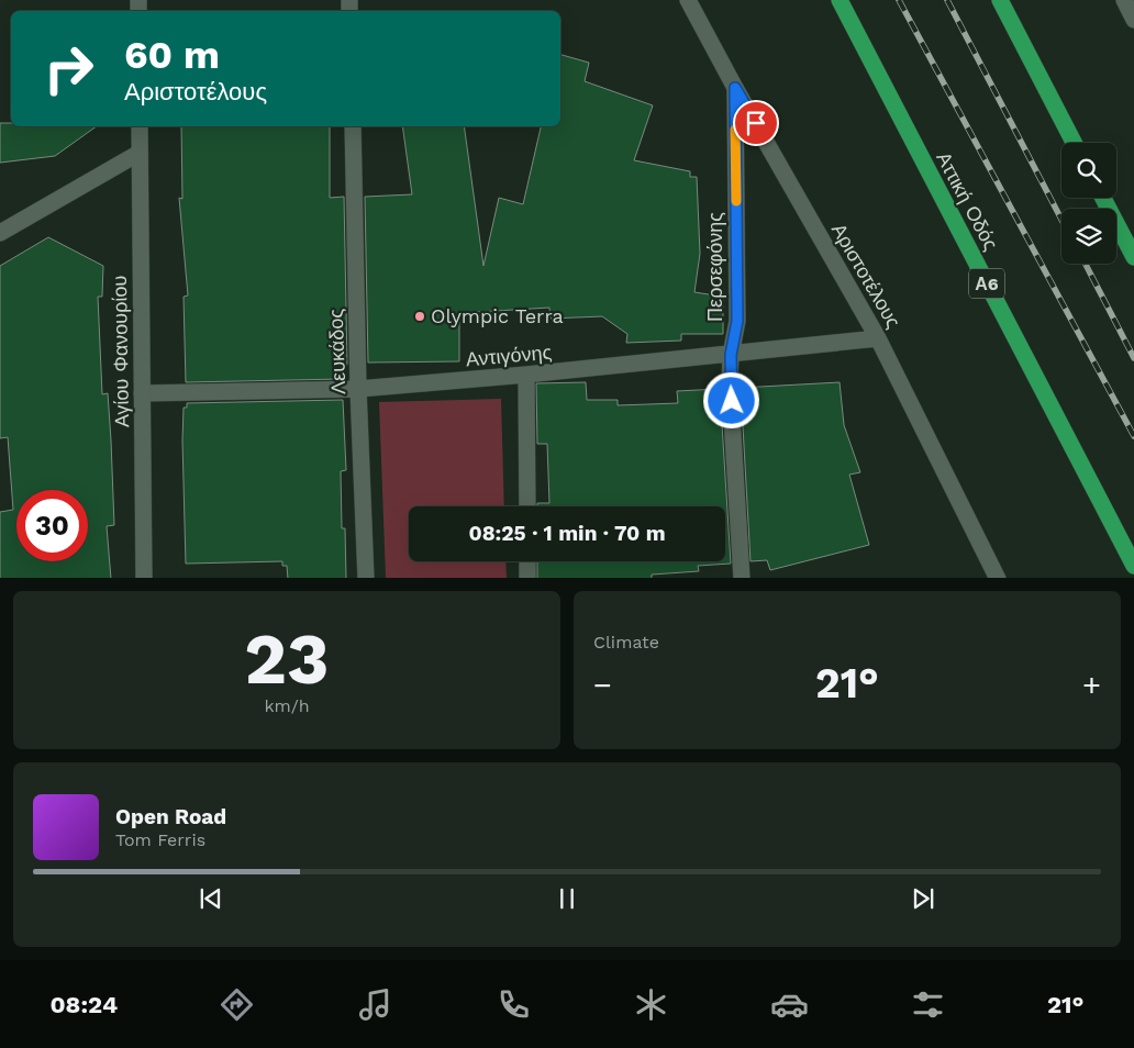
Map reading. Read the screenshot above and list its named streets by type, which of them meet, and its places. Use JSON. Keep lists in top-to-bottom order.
{
  "streets": {
    "highway": ["Αττική Οδός", "Α6"],
    "street": [
      "Περσεφόνης",
      "Αριστοτέλους",
      "Αγίου Φανουρίου",
      "Λευκάδος",
      "Αντιγόνης"
    ]
  },
  "crossings": [
    ["Περσεφόνης", "Αριστοτέλους"],
    ["Περσεφόνης", "Αντιγόνης"],
    ["Αριστοτέλους", "Αντιγόνης"],
    ["Αγίου Φανουρίου", "Αντιγόνης"],
    ["Λευκάδος", "Αντιγόνης"]
  ],
  "places": ["Olympic Terra"],
  "page": {
    "turn": ["60 m", "Αριστοτέλους"],
    "limit": "30",
    "trip": "08:25 · 1 min · 70 m",
    "tile": [
      ["23", "km/h"],
      "Climate"
    ],
    "heat": ["−", "21°", "+"],
    "song": ["Open Road", "Tom Ferris"],
    "tabs": ["08:24", "21°"]
  }
}
